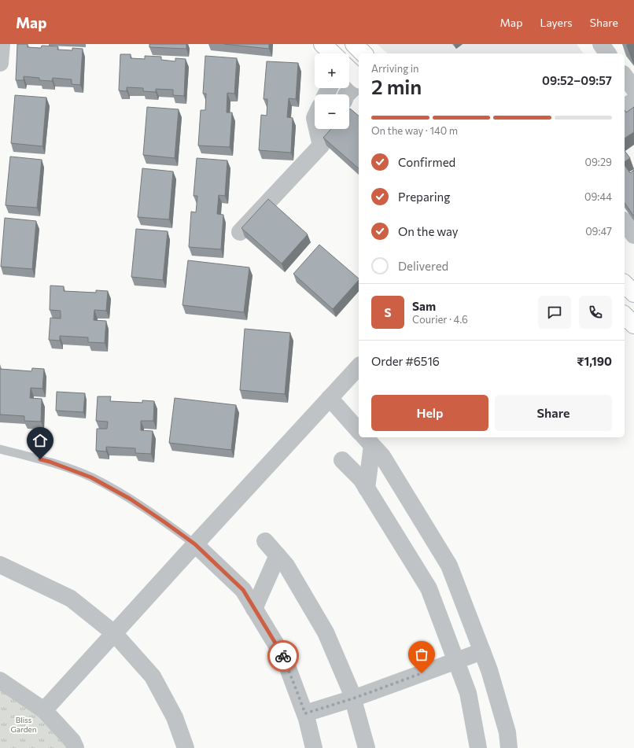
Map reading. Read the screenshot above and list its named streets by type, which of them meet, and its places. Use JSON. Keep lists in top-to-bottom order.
{
  "parks": ["Bliss Garden"],
  "page": {
    "header": "Map",
    "nav": ["Map", "Layers", "Share"],
    "map_buttons": ["+", "−"],
    "heading": ["2 min", "Arriving in", "09:52–09:57"],
    "panel": [
      "Sam",
      "Courier · 4.6",
      "Order #6516",
      "₹1,190"
    ],
    "bar": "On the way · 140 m",
    "list": [
      ["Confirmed", "09:29"],
      ["Preparing", "09:44"],
      ["On the way", "09:47"],
      "Delivered"
    ],
    "round": "S",
    "buttons": ["Help", "Share"]
  }
}
